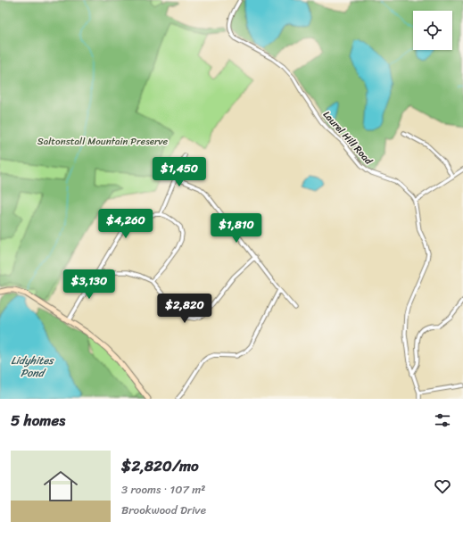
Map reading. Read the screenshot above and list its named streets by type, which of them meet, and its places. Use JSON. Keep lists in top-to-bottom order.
{
  "streets": {
    "street": ["Laurel Hill Road"]
  },
  "water": ["Lidyhites Pond"],
  "parks": ["Saltonstall Mountain Preserve"],
  "page": {
    "price": [
      "$1,450",
      "$4,260",
      "$1,810",
      "$3,130",
      "$2,820"
    ],
    "heading": "5 homes",
    "list": [
      {
        "name": "$2,820/mo",
        "note": "3 rooms · 107 m² · Brookwood Drive"
      }
    ]
  }
}
